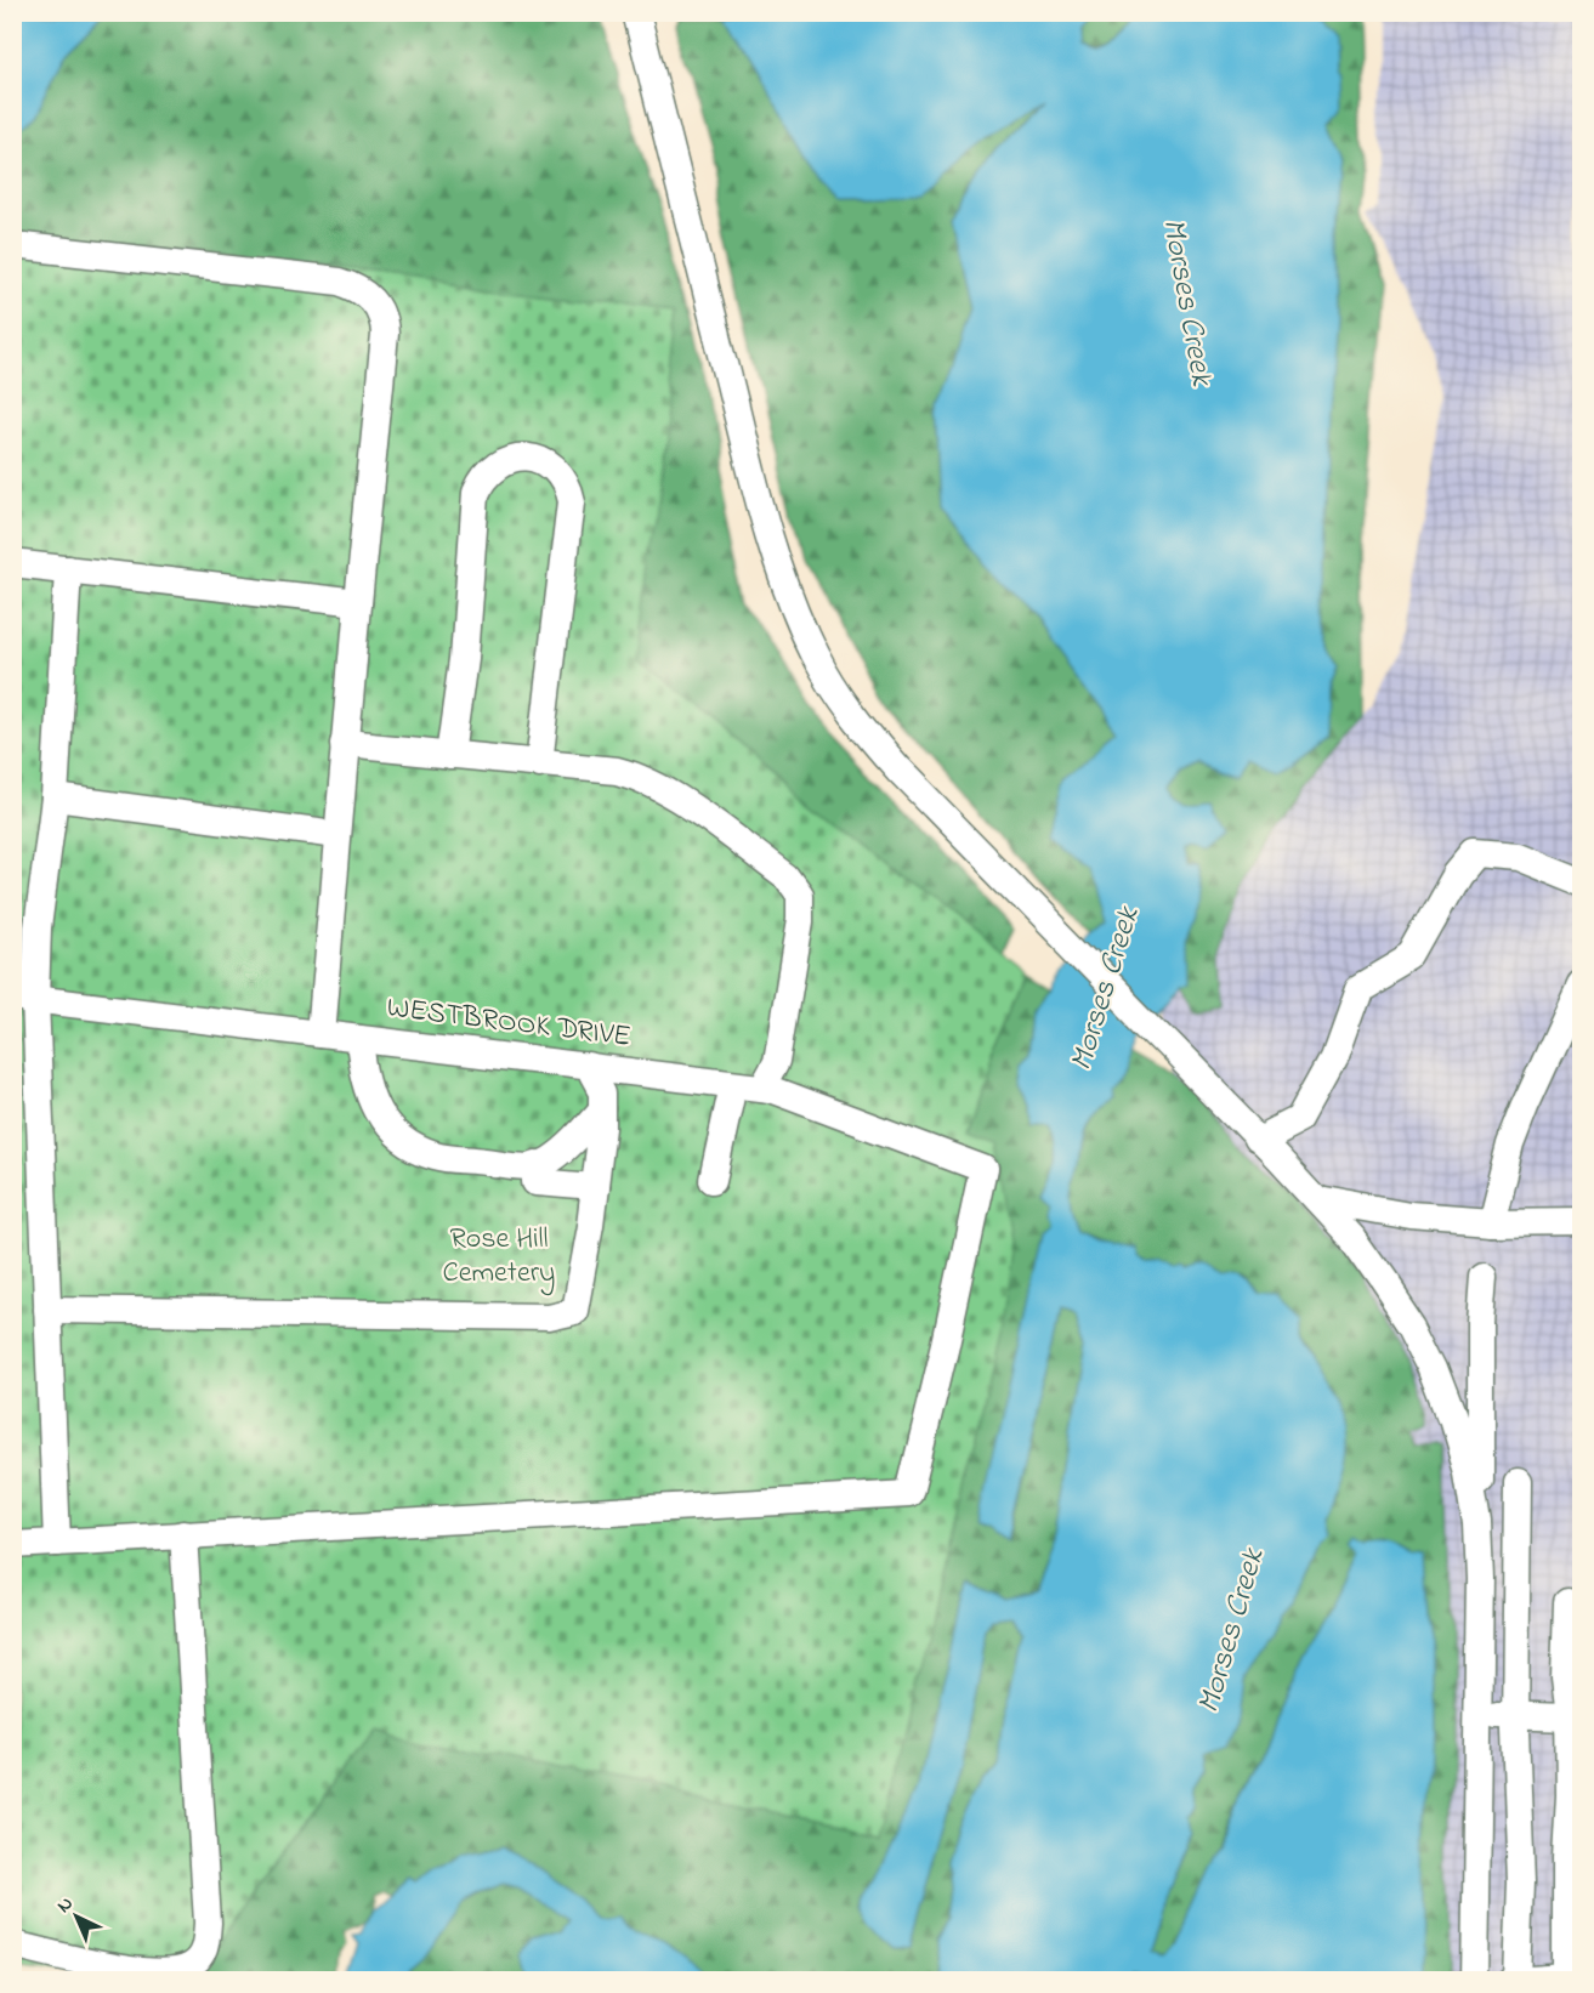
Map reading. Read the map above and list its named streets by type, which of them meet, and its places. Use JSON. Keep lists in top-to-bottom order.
{
  "streets": {
    "lane": ["WESTBROOK DRIVE"]
  },
  "water": ["Morses Creek"],
  "parks": ["Rose Hill Cemetery"],
  "north": "top left"
}
